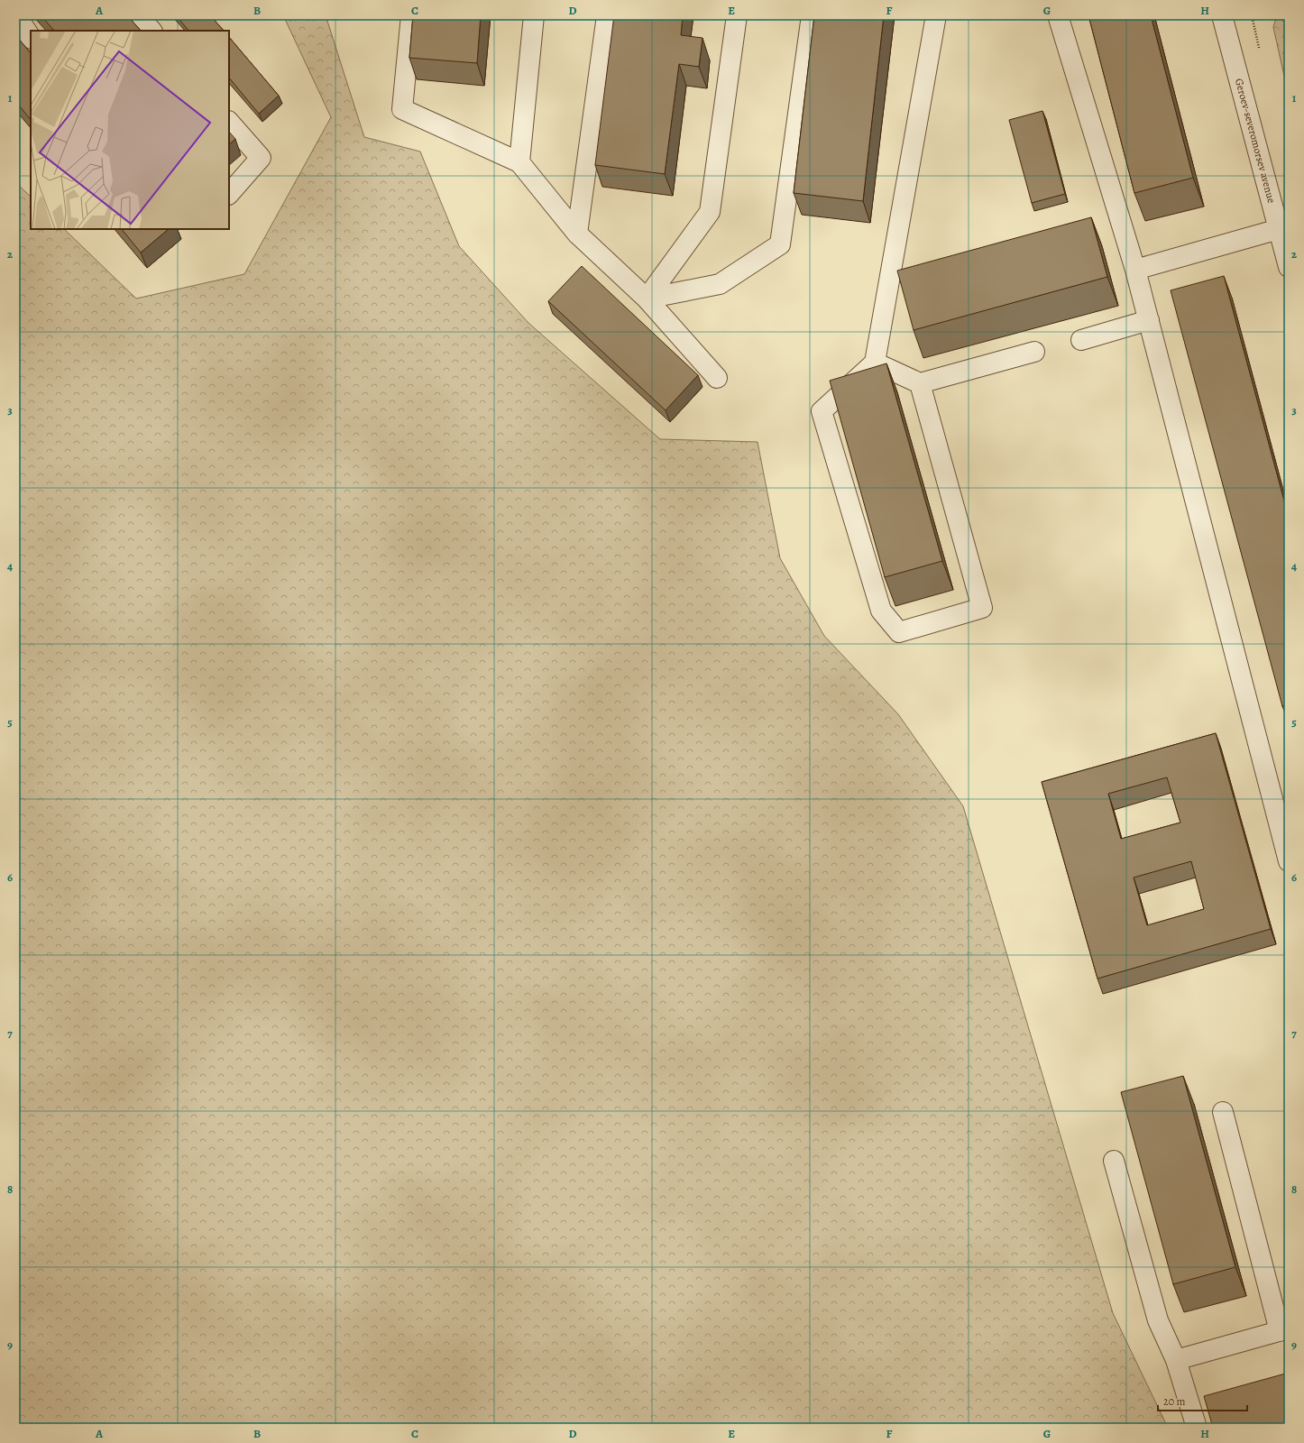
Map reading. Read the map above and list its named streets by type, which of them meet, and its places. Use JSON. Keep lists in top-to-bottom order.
{
  "streets": {
    "street": ["Geroev-severomorsev avenue"]
  },
  "scale_bar": "20 m",
  "grid": {
    "columns": [
      "A",
      "B",
      "C",
      "D",
      "E",
      "F",
      "G",
      "H"
    ],
    "rows": [
      "1",
      "2",
      "3",
      "4",
      "5",
      "6",
      "7",
      "8",
      "9"
    ]
  }
}
